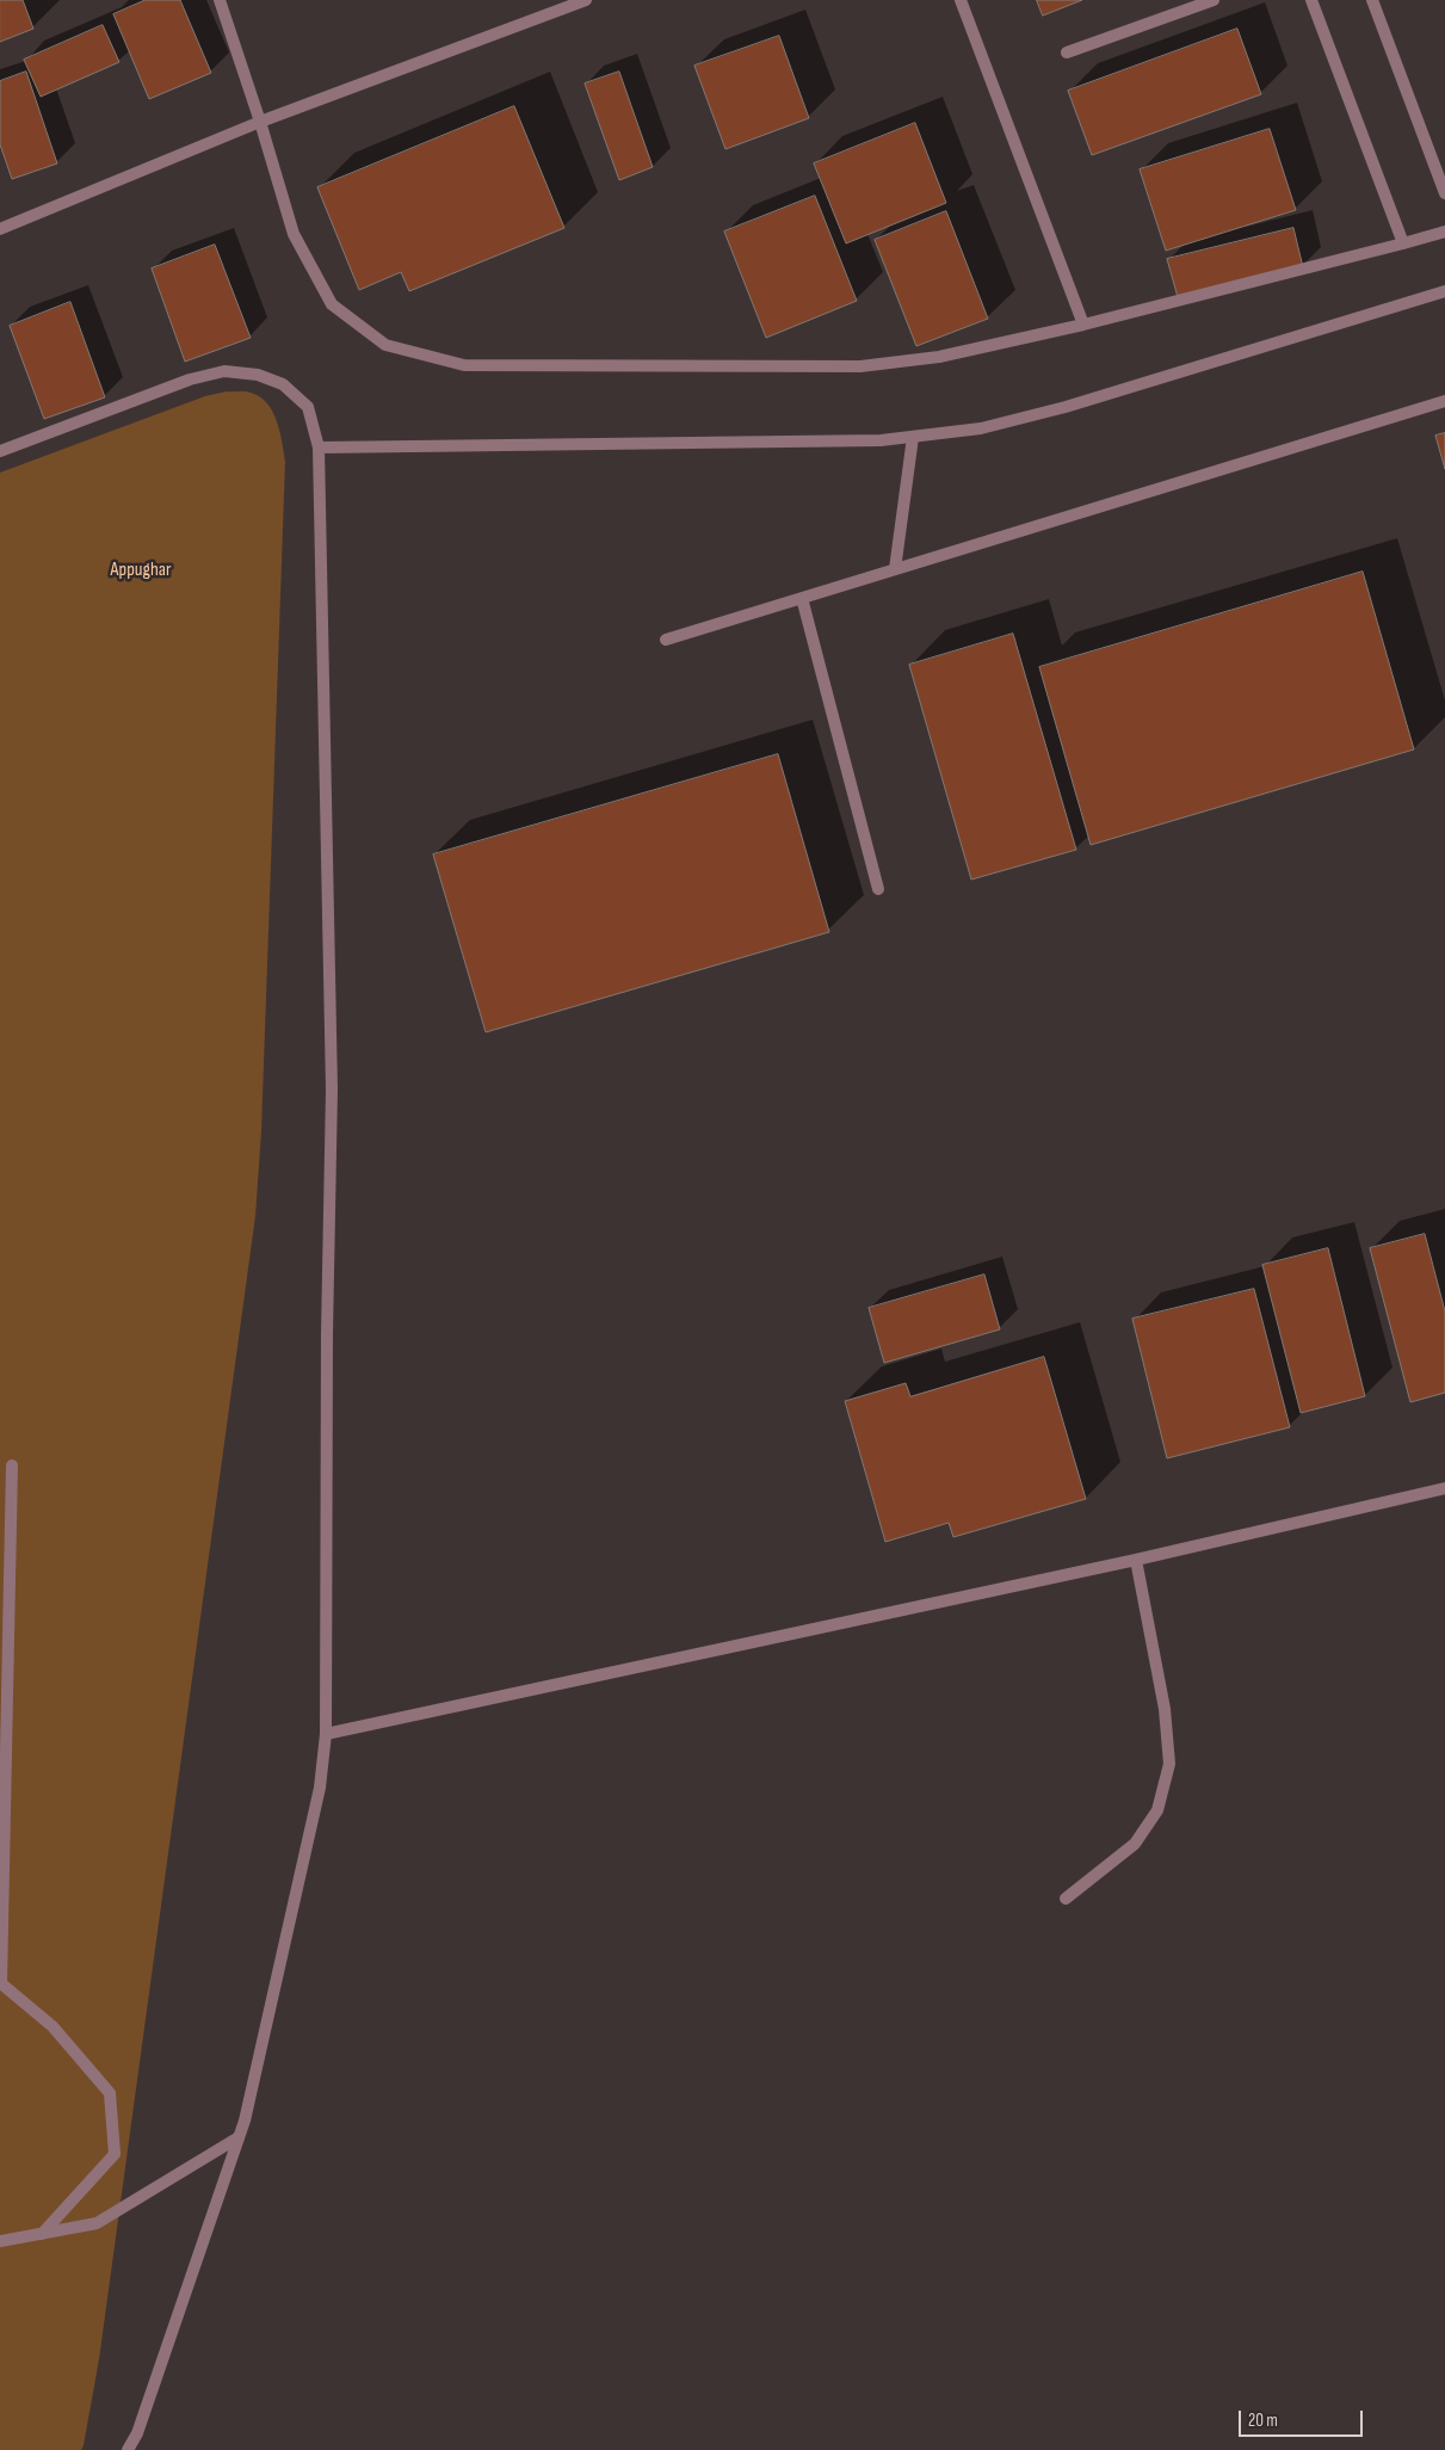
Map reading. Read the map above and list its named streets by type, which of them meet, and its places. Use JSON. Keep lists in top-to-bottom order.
{
  "parks": ["Appughar"],
  "scale_bar": "20 m"
}
